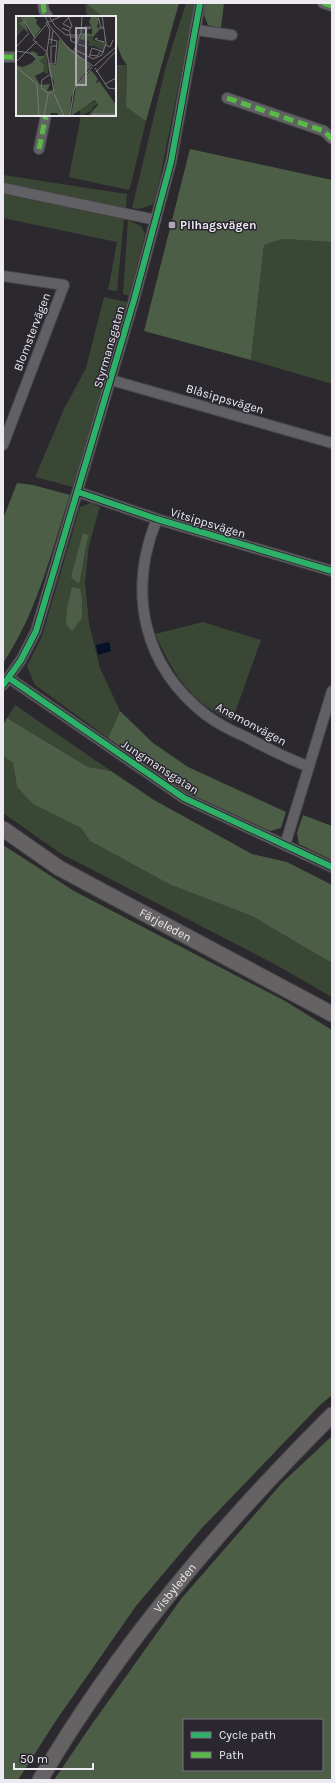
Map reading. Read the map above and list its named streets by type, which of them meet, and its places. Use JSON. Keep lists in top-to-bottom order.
{
  "streets": {
    "main road": ["Färjeleden", "Visbyleden"],
    "street": [
      "Blomstervägen",
      "Styrmansgatan",
      "Blåsippsvägen",
      "Vitsippsvägen",
      "Anemonvägen",
      "Jungmansgatan"
    ]
  },
  "crossings": [
    ["Styrmansgatan", "Blåsippsvägen"],
    ["Styrmansgatan", "Vitsippsvägen"],
    ["Styrmansgatan", "Jungmansgatan"],
    ["Vitsippsvägen", "Anemonvägen"]
  ],
  "places": {
    "transit": ["Pilhagsvägen"]
  },
  "legend": ["Cycle path", "Path"],
  "scale_bar": "50 m"
}
